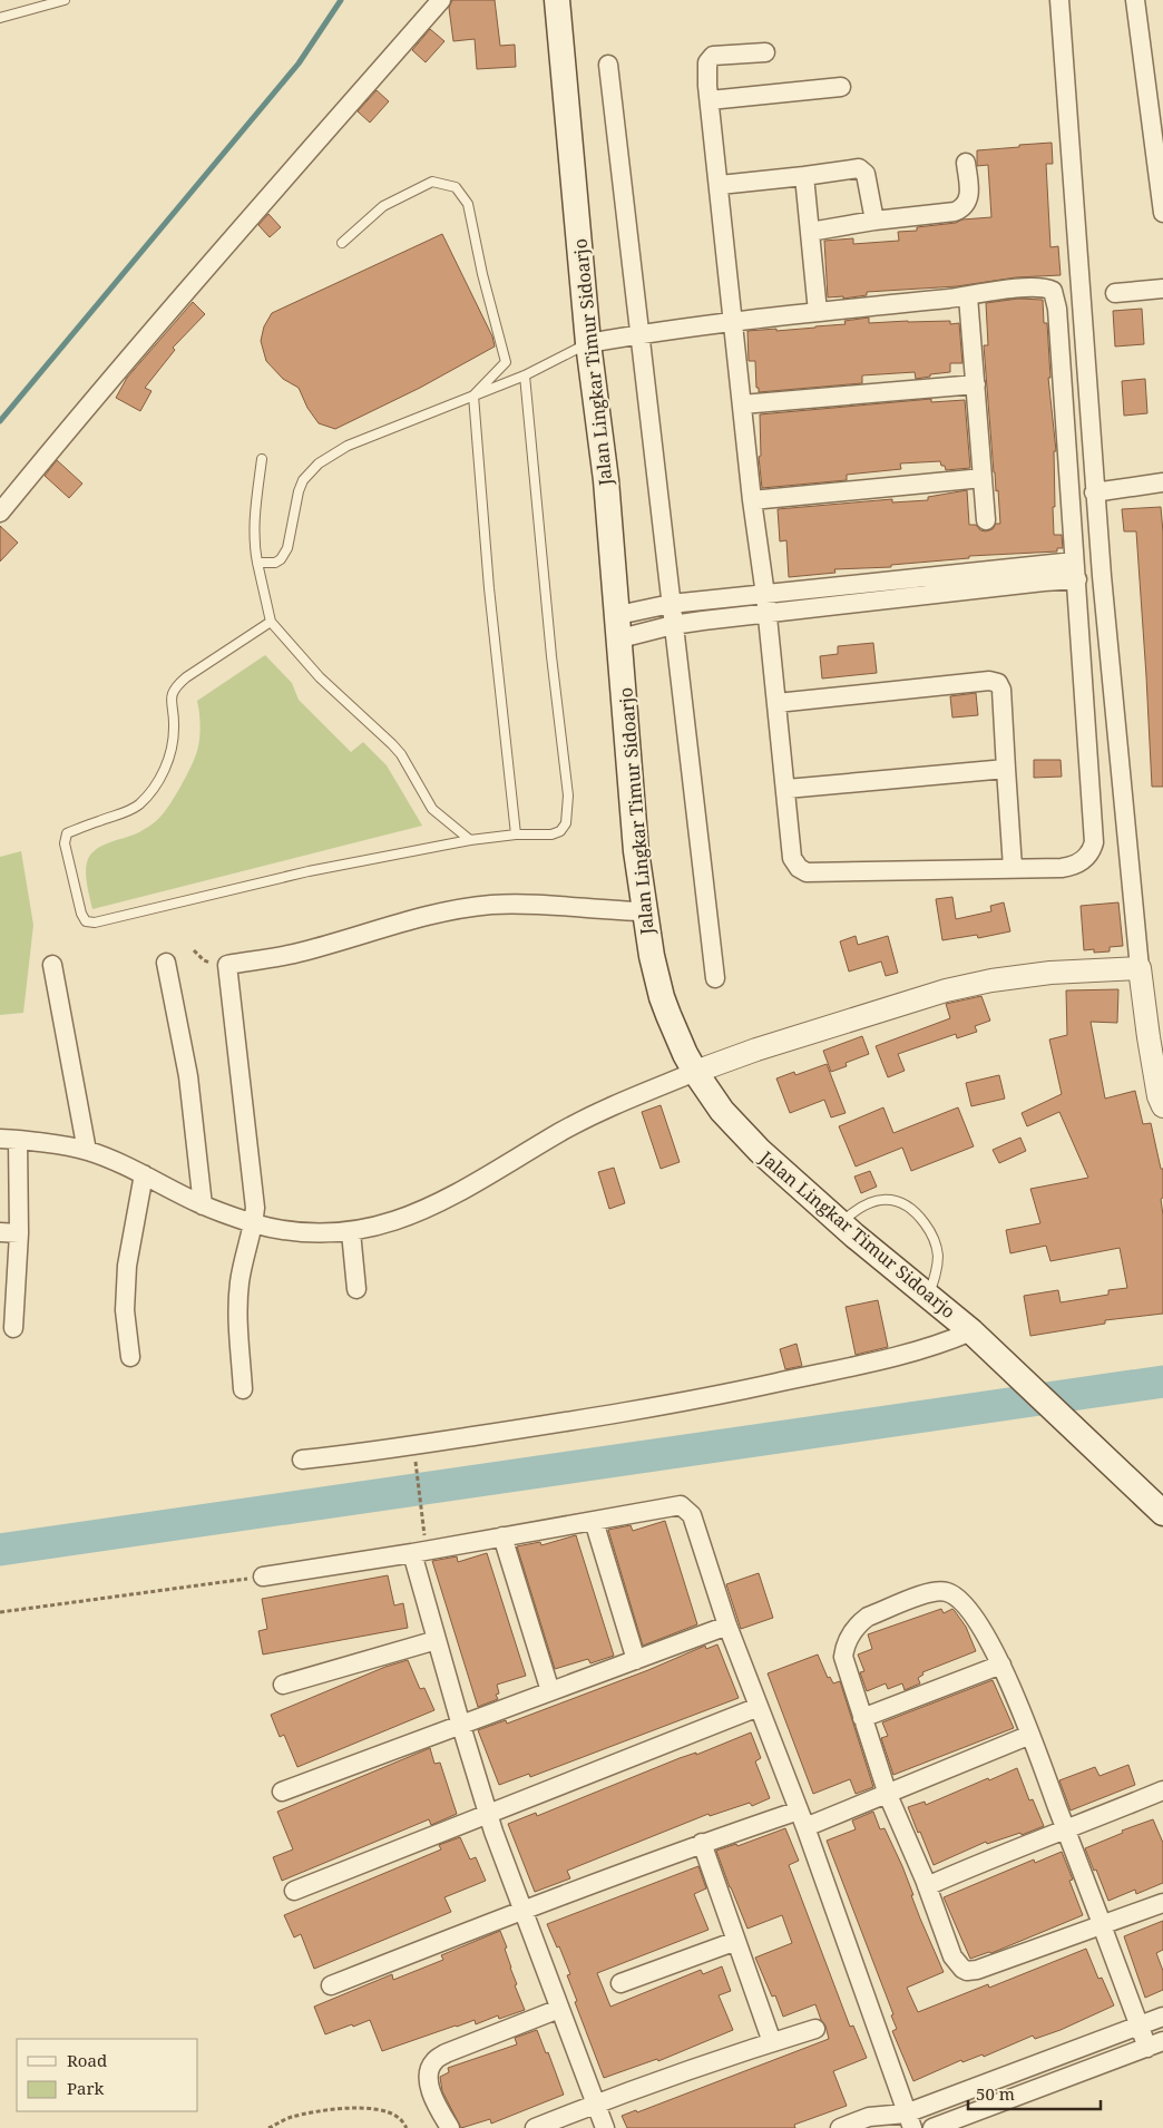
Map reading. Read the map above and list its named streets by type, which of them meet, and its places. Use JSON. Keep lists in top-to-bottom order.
{
  "streets": {
    "main road": ["Jalan Lingkar Timur Sidoarjo"]
  },
  "legend": ["Road", "Park"],
  "scale_bar": "50 m"
}
